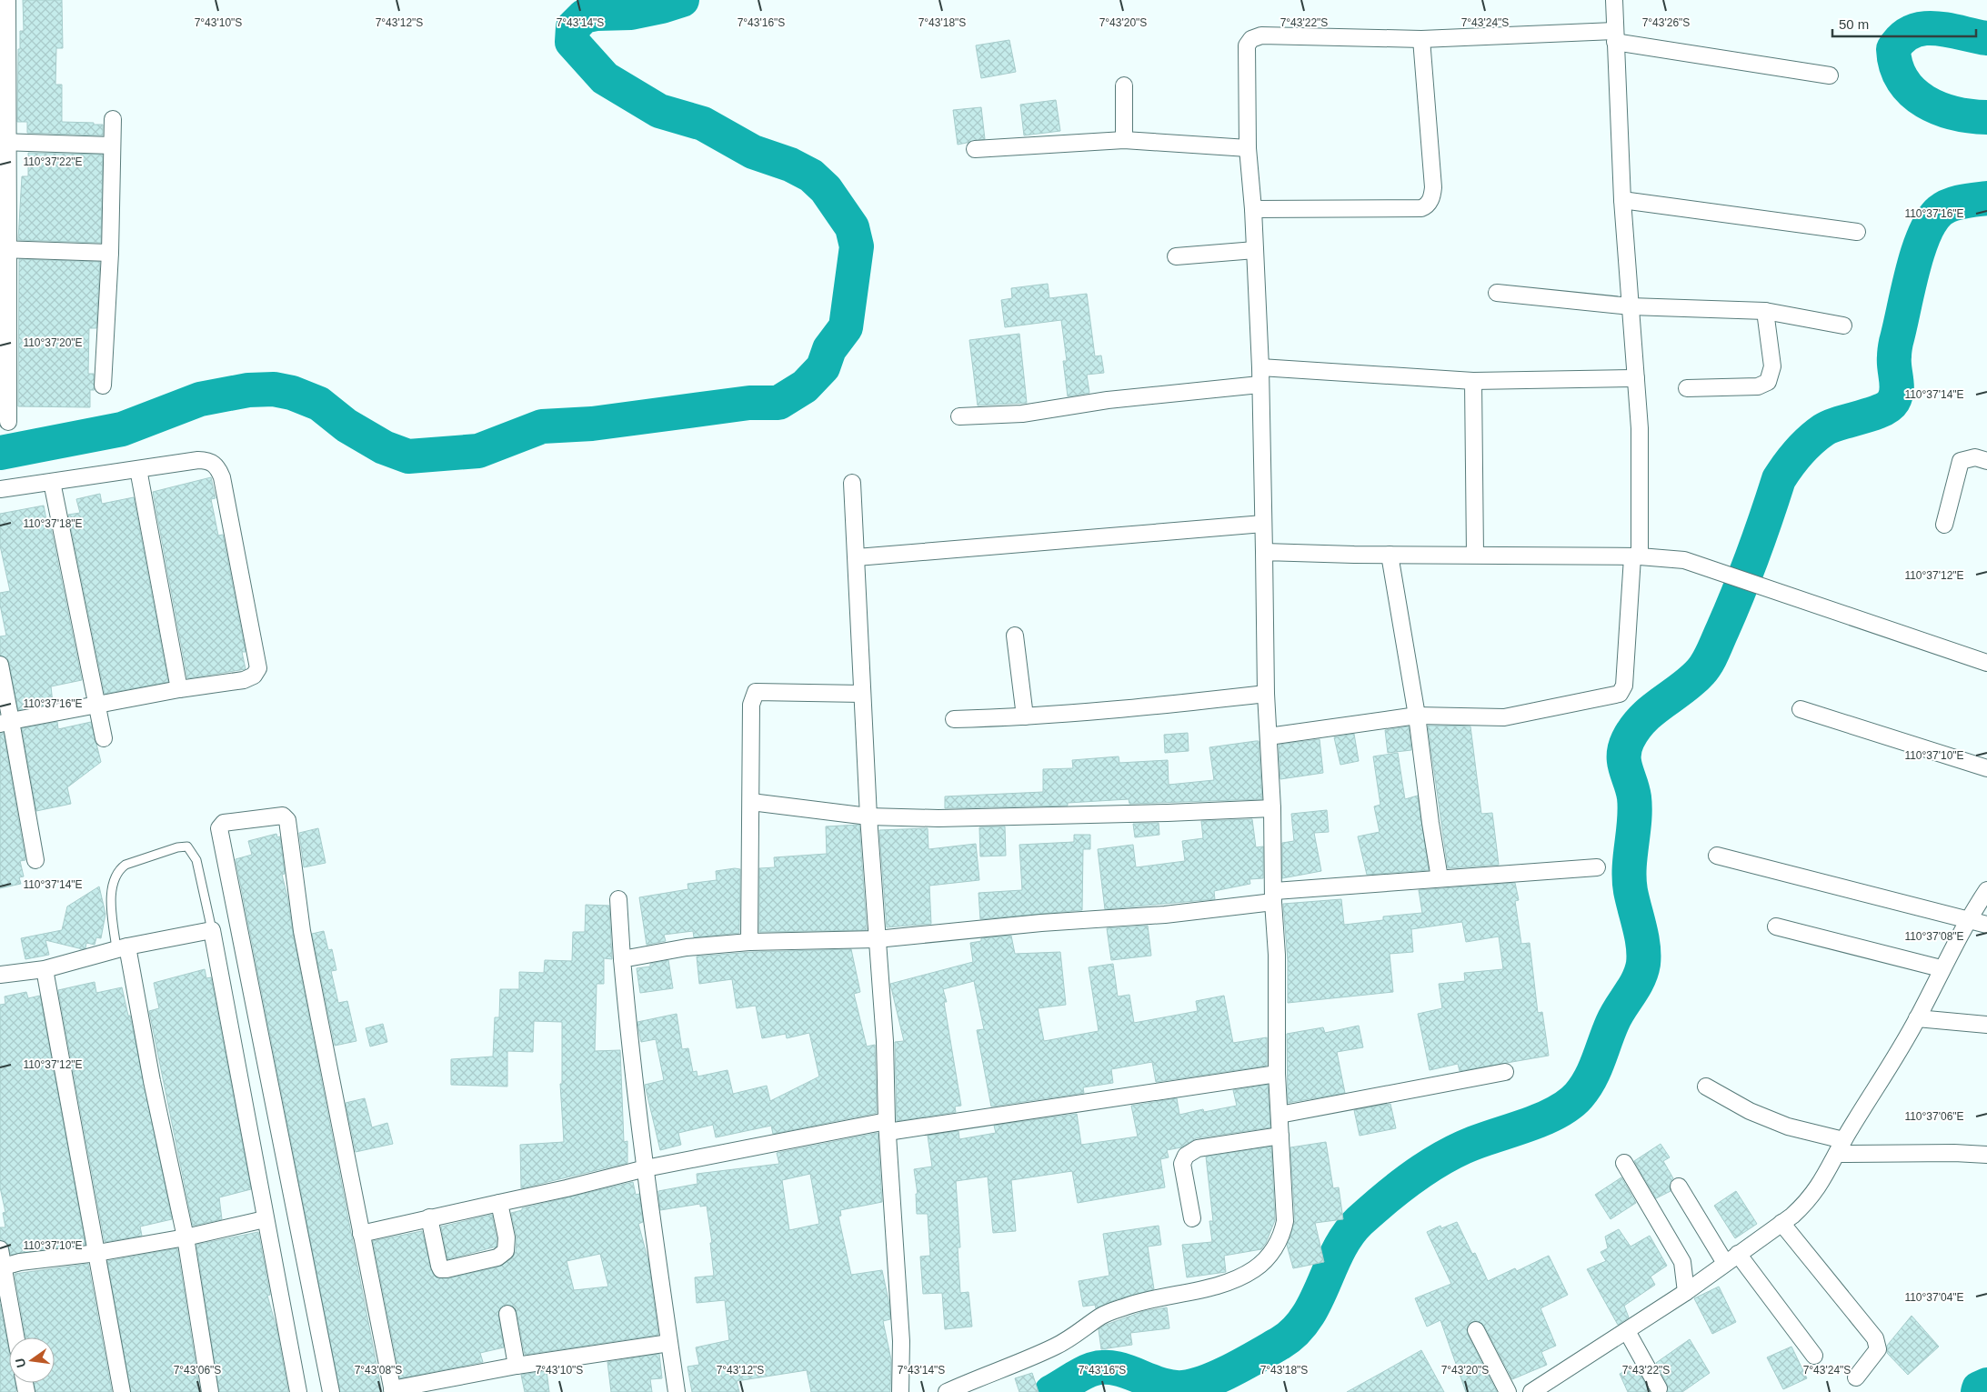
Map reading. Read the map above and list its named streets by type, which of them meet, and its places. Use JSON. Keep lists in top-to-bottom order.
{
  "scale_bar": "50 m",
  "north": "left",
  "coordinates": [
    "7°43'10\"S",
    "7°43'12\"S",
    "7°43'14\"S",
    "7°43'16\"S",
    "7°43'18\"S",
    "7°43'20\"S",
    "7°43'22\"S",
    "7°43'24\"S",
    "7°43'26\"S",
    "110°37'22\"E",
    "110°37'16\"E",
    "110°37'20\"E",
    "110°37'14\"E",
    "110°37'18\"E",
    "110°37'12\"E",
    "110°37'10\"E",
    "110°37'08\"E",
    "110°37'06\"E",
    "110°37'04\"E",
    "7°43'06\"S",
    "7°43'08\"S"
  ]
}
